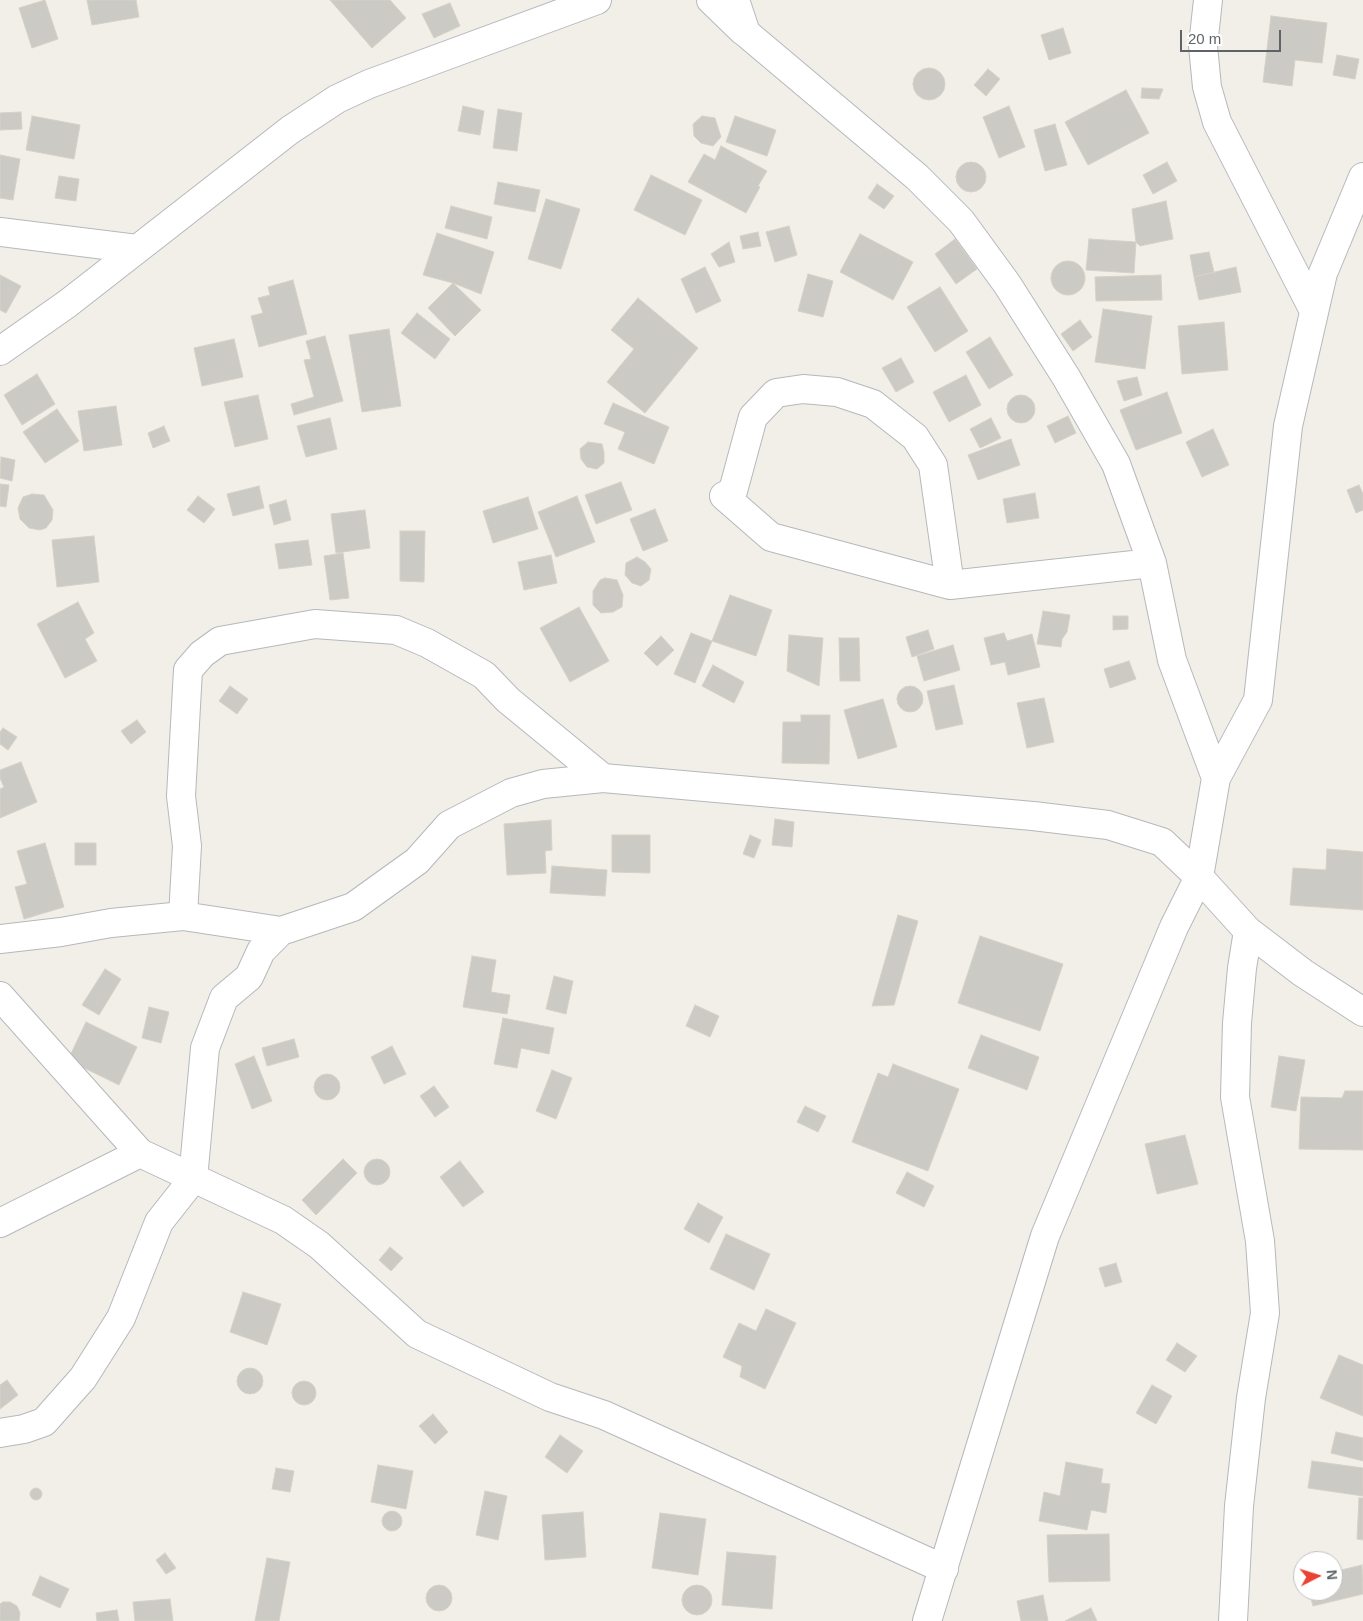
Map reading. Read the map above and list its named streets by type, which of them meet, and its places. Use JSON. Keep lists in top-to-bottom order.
{
  "scale_bar": "20 m",
  "north": "right"
}
